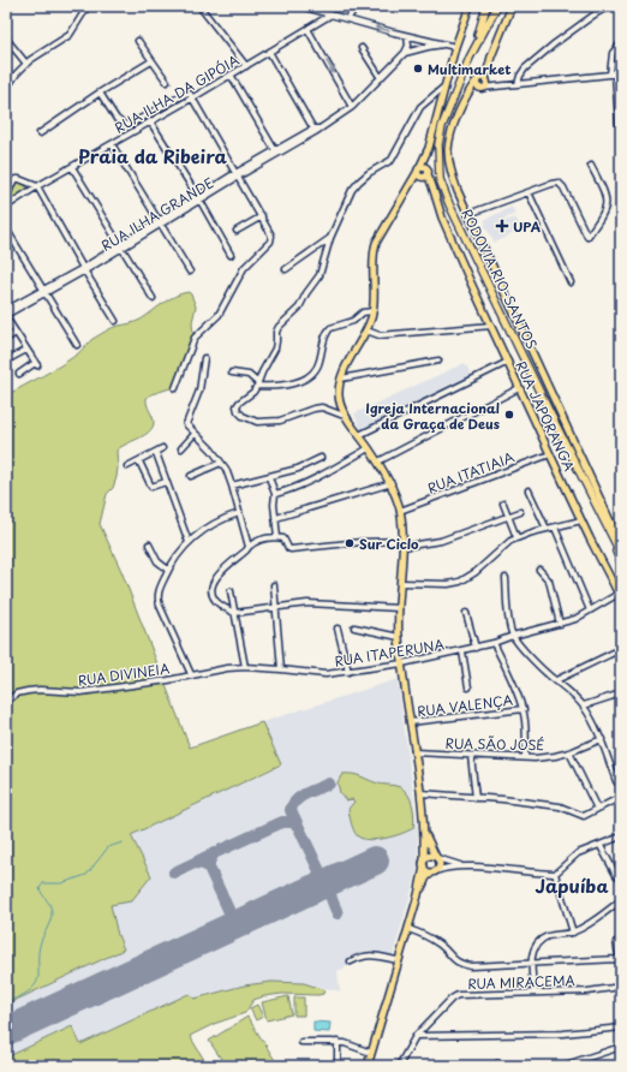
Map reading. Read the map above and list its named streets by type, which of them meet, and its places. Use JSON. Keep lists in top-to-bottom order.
{
  "streets": {
    "highway": ["RODOVIA RIO-SANTOS"],
    "main road": ["RUA JAPORANGA"],
    "street": [
      "RUA ILHA DA GIPÓIA",
      "RUA ILHA GRANDE",
      "RUA ITATIAIA",
      "RUA ITAPERUNA",
      "RUA DIVINEIA",
      "RUA VALENÇA",
      "RUA SÃO JOSÉ",
      "RUA MIRACEMA"
    ]
  },
  "crossings": [
    ["RUA JAPORANGA", "RUA ITATIAIA"],
    ["RUA JAPORANGA", "RUA ITAPERUNA"],
    ["RUA ITAPERUNA", "RUA DIVINEIA"]
  ],
  "districts": ["Praia da Ribeira", "Japuíba"],
  "places": {
    "other": ["Multimarket", "Igreja Internacional da Graça de Deus", "Sur Ciclo"],
    "health": ["UPA"]
  }
}
